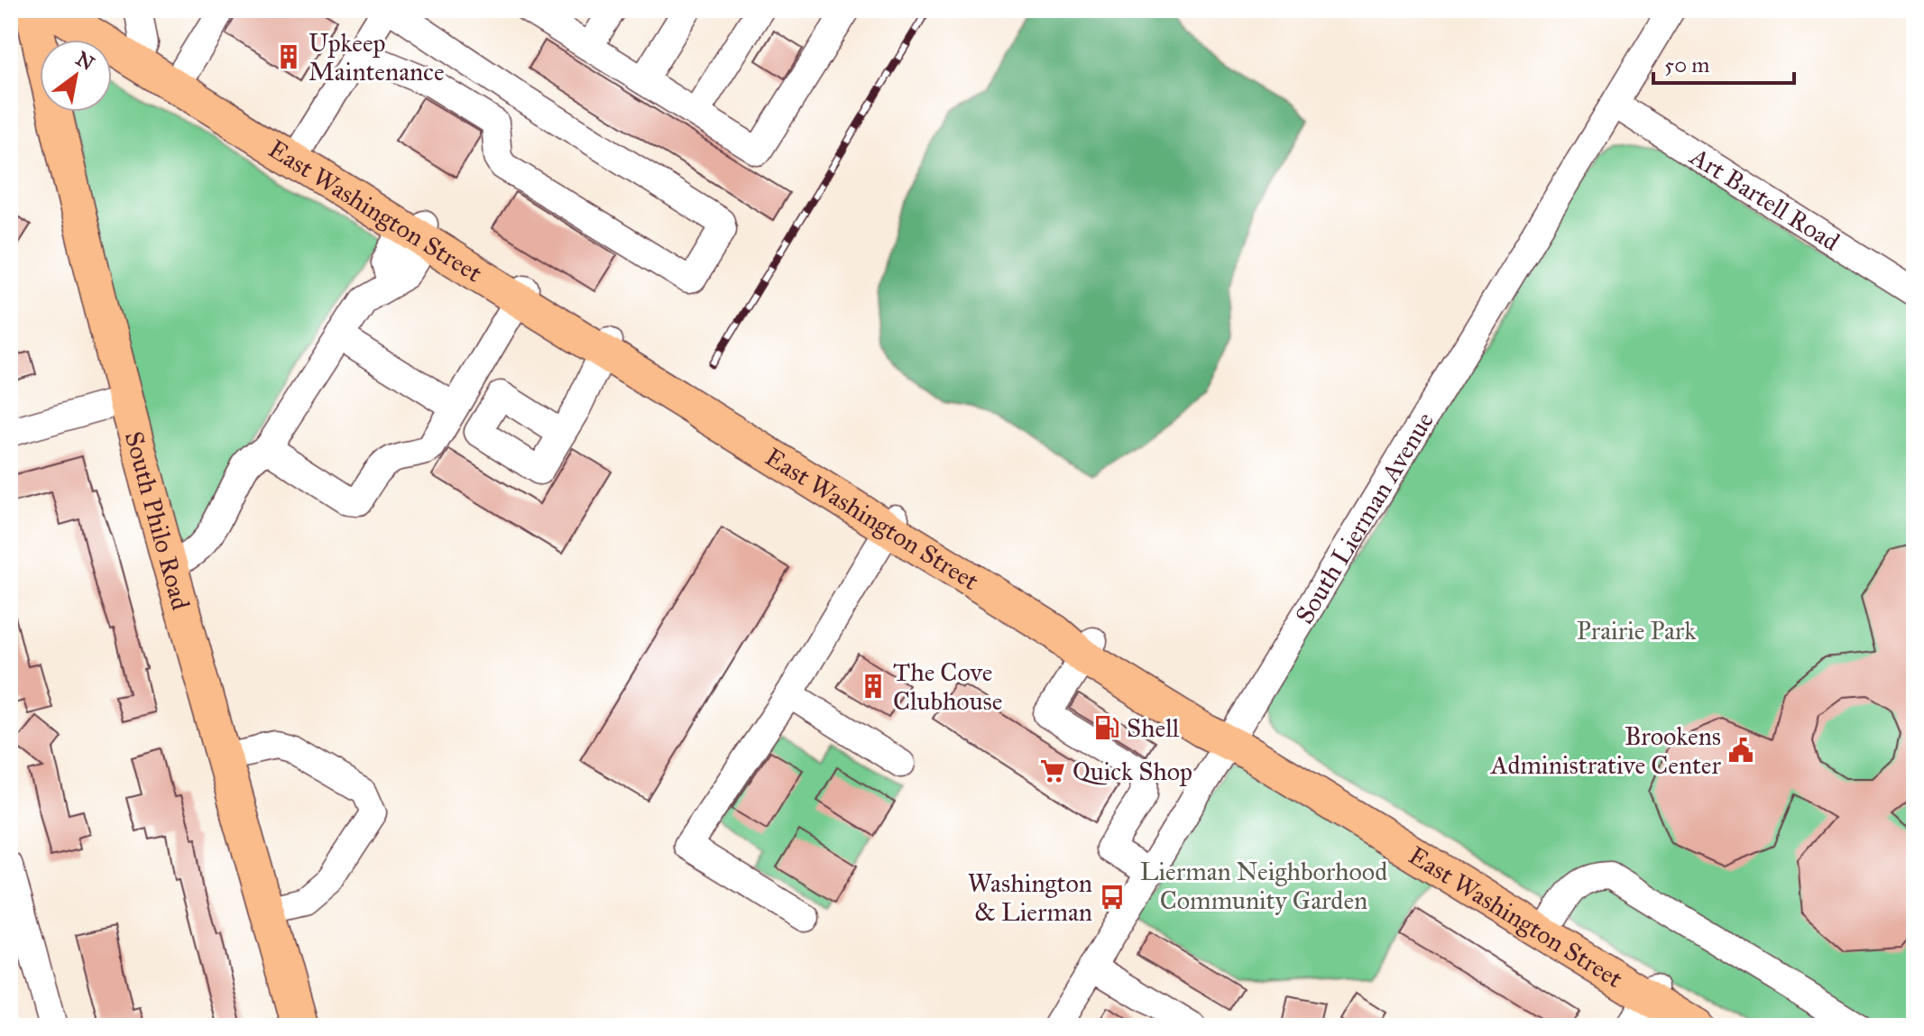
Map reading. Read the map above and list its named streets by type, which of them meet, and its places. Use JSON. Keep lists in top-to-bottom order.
{
  "streets": {
    "main road": ["East Washington Street", "South Philo Road"],
    "street": ["Art Bartell Road", "South Lierman Avenue"]
  },
  "crossings": [
    ["Art Bartell Road", "South Lierman Avenue"],
    ["East Washington Street", "South Lierman Avenue"]
  ],
  "parks": ["Prairie Park", "Lierman Neighborhood Community Garden"],
  "places": {
    "building": ["Upkeep Maintenance", "The Cove Clubhouse"],
    "fuel station": ["Shell"],
    "public building": ["Brookens Administrative Center"],
    "supermarket": ["Quick Shop"],
    "bus stop": ["Washington & Lierman"]
  },
  "scale_bar": "50 m",
  "north": "top right"
}
